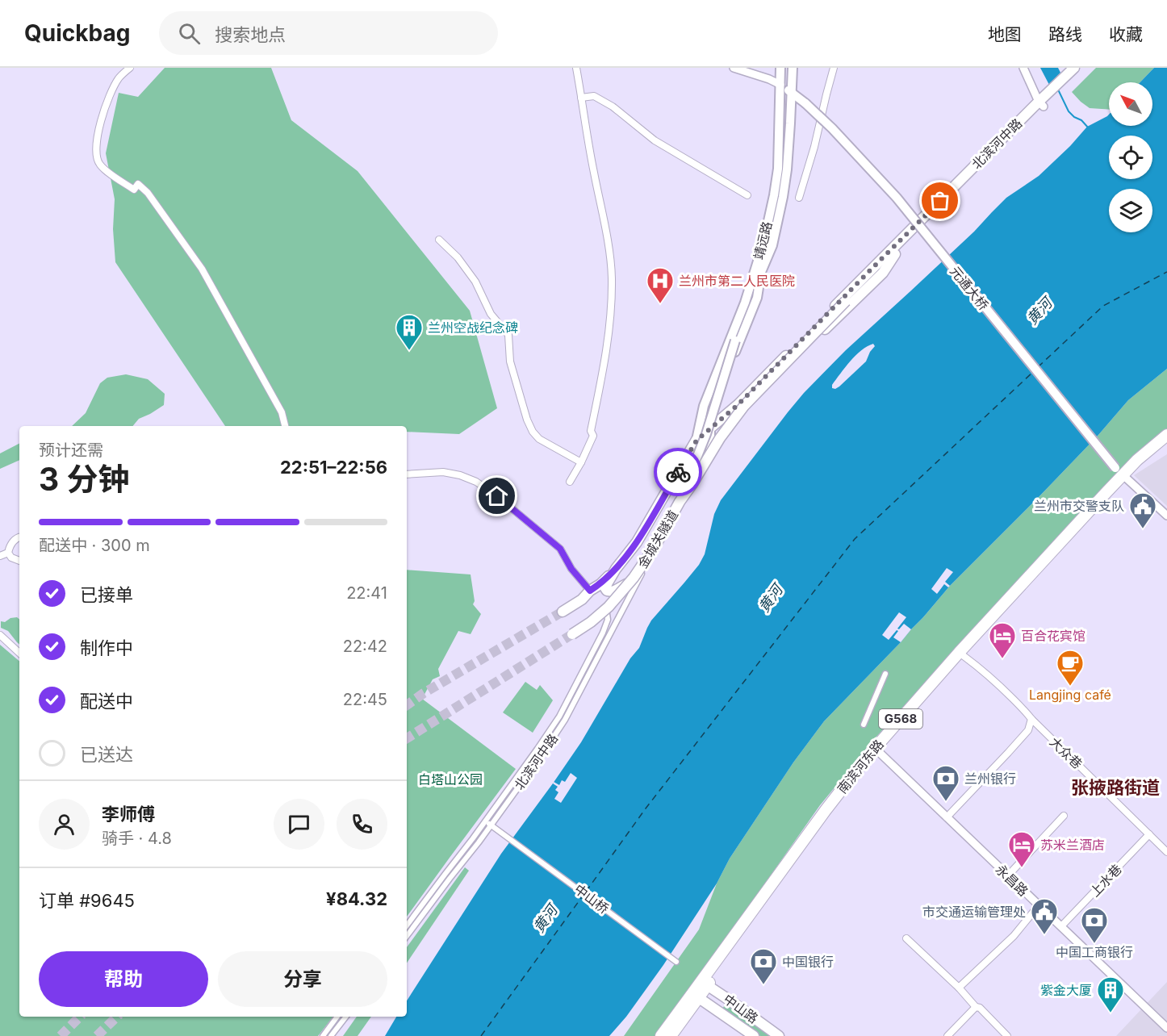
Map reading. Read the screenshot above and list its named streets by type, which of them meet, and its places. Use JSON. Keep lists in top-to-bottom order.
{
  "streets": {
    "highway": ["G568", "南滨河东路"],
    "main road": [
      "北滨河中路",
      "靖远路",
      "元通大桥",
      "金城关隧道",
      "中山路"
    ],
    "street": [
      "大众巷",
      "永昌路",
      "上水巷",
      "中山桥"
    ]
  },
  "crossings": [
    ["北滨河中路", "靖远路"],
    ["北滨河中路", "金城关隧道"],
    ["北滨河中路", "中山桥"],
    ["靖远路", "元通大桥"],
    ["元通大桥", "南滨河东路"],
    ["大众巷", "南滨河东路"],
    ["大众巷", "上水巷"],
    ["南滨河东路", "永昌路"],
    ["南滨河东路", "中山路"],
    ["永昌路", "上水巷"]
  ],
  "districts": ["张掖路街道"],
  "water": ["黄河"],
  "parks": ["白塔山公园"],
  "places": {
    "hospital": ["兰州市第二人民医院"],
    "building": ["兰州空战纪念碑", "紫金大厦"],
    "public building": ["兰州市交警支队", "市交通运输管理处"],
    "hotel": ["百合花宾馆", "苏米兰酒店"],
    "cafe": ["Langjing café"],
    "bank": ["兰州银行", "中国工商银行", "中国银行"]
  },
  "north": "top left",
  "page": {
    "header": "Quickbag",
    "search": "搜索地点",
    "nav": ["地图", "路线", "收藏"],
    "heading": ["3 分钟", "预计还需", "22:51–22:56"],
    "panel": [
      "李师傅",
      "骑手 · 4.8",
      "订单 #9645",
      "¥84.32"
    ],
    "bar": "配送中 · 300 m",
    "list": [
      ["已接单", "22:41"],
      ["制作中", "22:42"],
      ["配送中", "22:45"],
      "已送达"
    ],
    "buttons": ["帮助", "分享"]
  }
}
